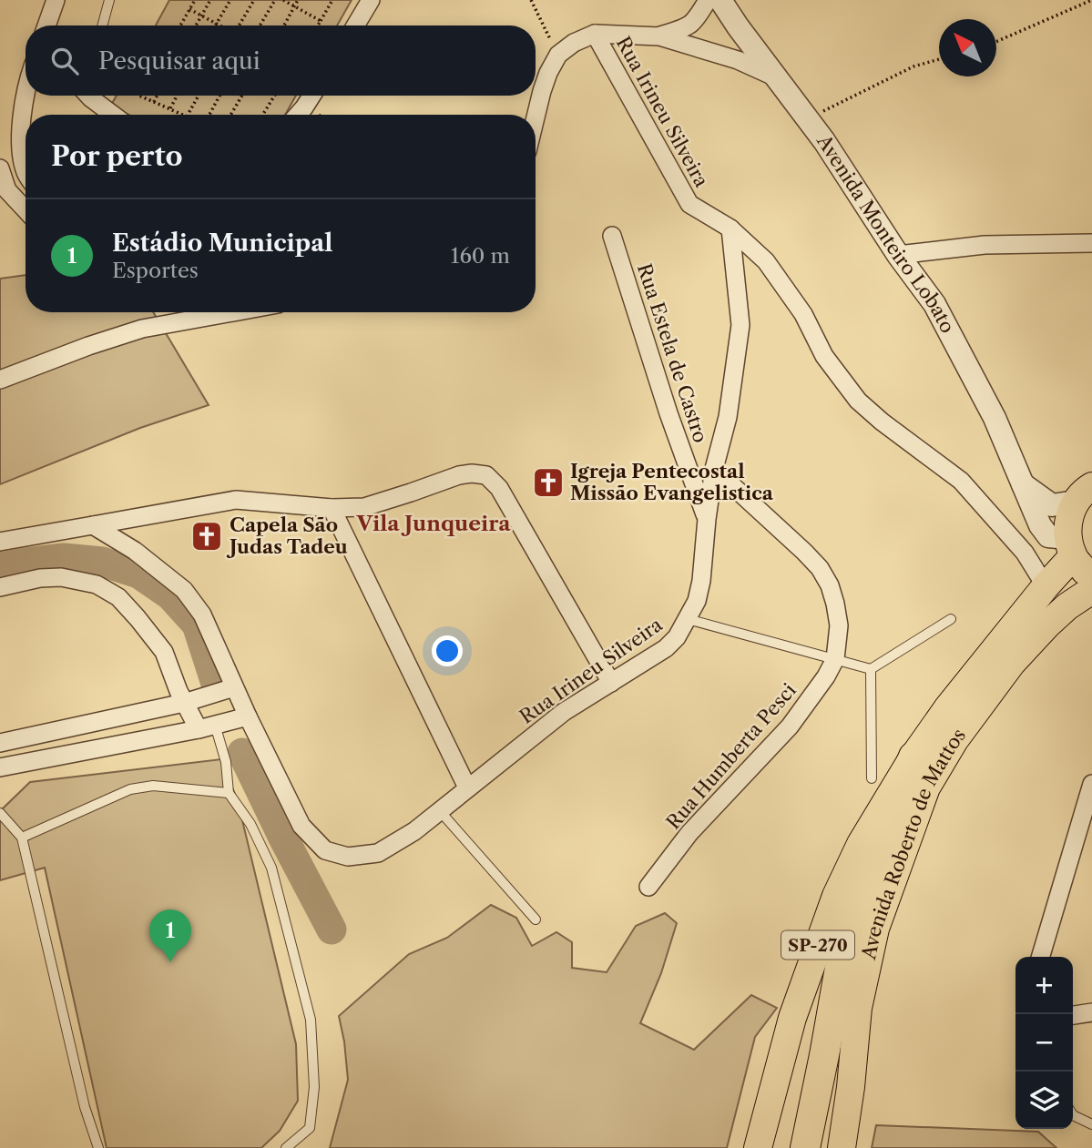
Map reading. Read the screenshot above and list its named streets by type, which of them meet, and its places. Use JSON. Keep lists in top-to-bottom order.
{
  "streets": {
    "main road": ["Avenida Roberto de Mattos", "SP-270"],
    "street": [
      "Rua Irineu Silveira",
      "Avenida Monteiro Lobato",
      "Rua Estela de Castro",
      "Rua Humberta Pesci"
    ]
  },
  "crossings": [
    ["Rua Irineu Silveira", "Rua Estela de Castro"],
    ["Rua Irineu Silveira", "Rua Humberta Pesci"],
    ["Avenida Monteiro Lobato", "SP-270"],
    ["Avenida Roberto de Mattos", "SP-270"]
  ],
  "districts": ["Vila Junqueira"],
  "places": {
    "church": ["Igreja Pentecostal Missão Evangelistica", "Capela São Judas Tadeu"]
  },
  "north": "top left",
  "page": {
    "search": "Pesquisar aqui",
    "heading": "Por perto",
    "list": [
      {
        "mark": "1",
        "name": "Estádio Municipal",
        "note": "Esportes",
        "value": "160 m"
      }
    ],
    "pins": "1",
    "map_buttons": ["+", "−"]
  }
}
